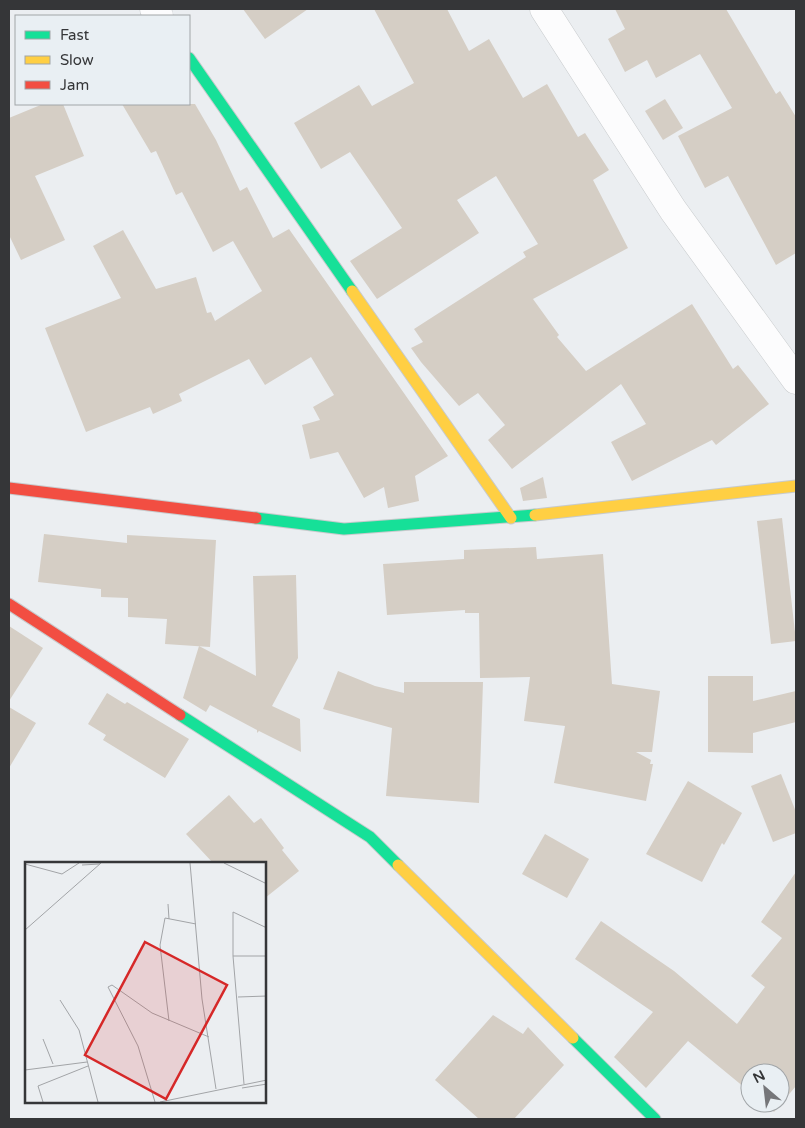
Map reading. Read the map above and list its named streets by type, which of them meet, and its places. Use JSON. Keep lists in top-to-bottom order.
{
  "legend": ["Fast", "Slow", "Jam"],
  "north": "top left"
}
